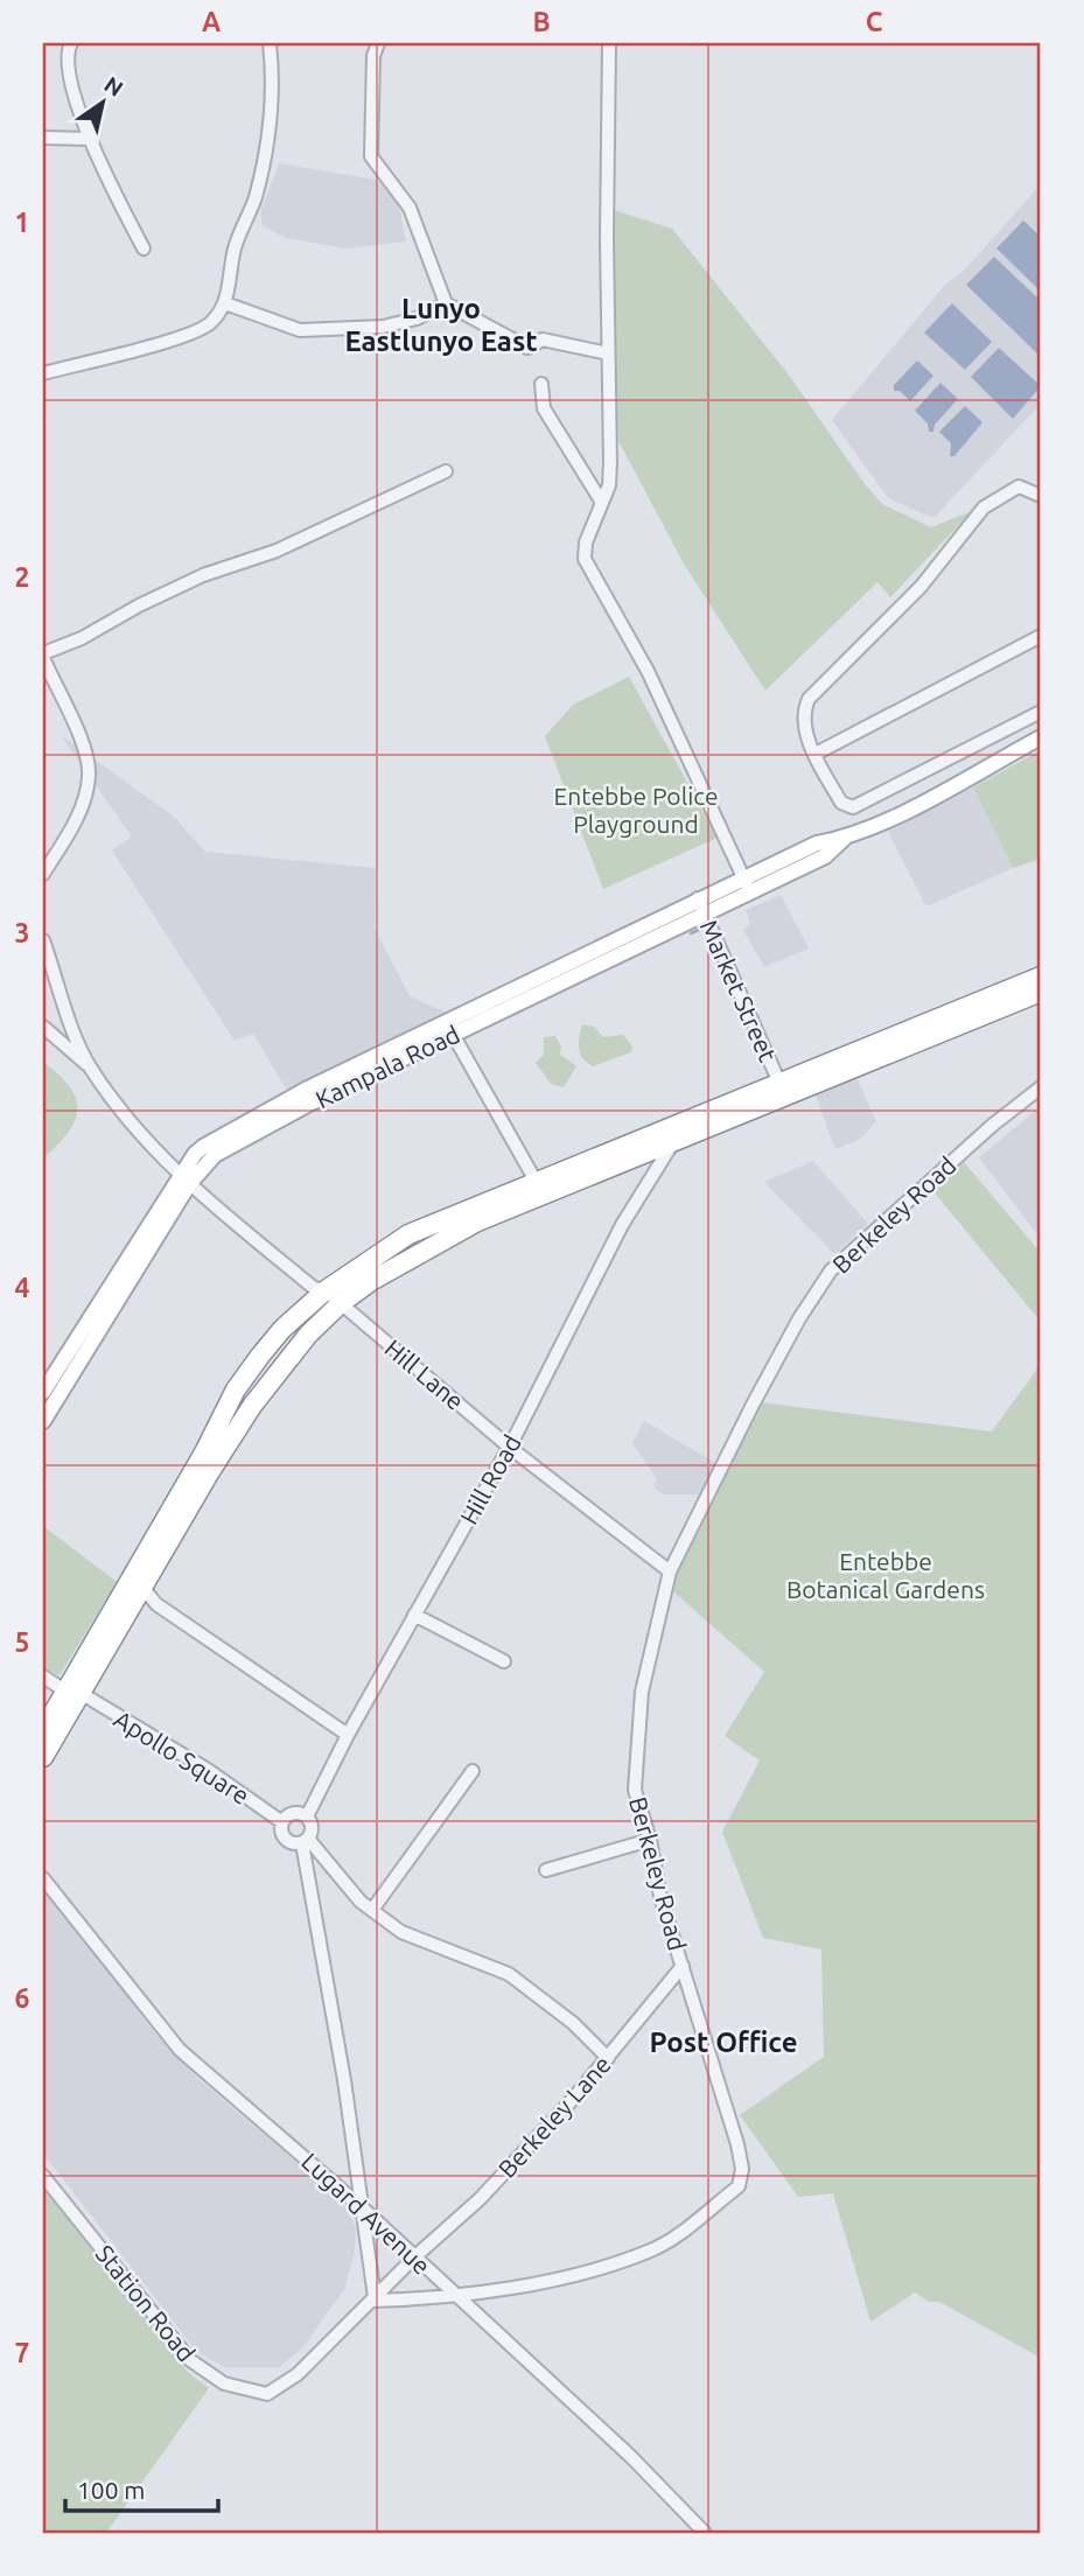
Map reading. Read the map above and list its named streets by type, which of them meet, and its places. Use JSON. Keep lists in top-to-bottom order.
{
  "streets": {
    "main road": ["Kampala Road"],
    "street": [
      "Market Street",
      "Berkeley Road",
      "Hill Lane",
      "Hill Road",
      "Apollo Square",
      "Berkeley Lane",
      "Lugard Avenue",
      "Station Road"
    ]
  },
  "crossings": [
    ["Market Street", "Kampala Road"],
    ["Kampala Road", "Hill Lane"],
    ["Berkeley Road", "Hill Lane"],
    ["Berkeley Road", "Berkeley Lane"],
    ["Berkeley Road", "Lugard Avenue"],
    ["Hill Lane", "Hill Road"],
    ["Hill Road", "Apollo Square"],
    ["Berkeley Lane", "Lugard Avenue"],
    ["Berkeley Lane", "Station Road"],
    ["Lugard Avenue", "Station Road"]
  ],
  "districts": ["Lunyo Eastlunyo East", "Post Office"],
  "parks": ["Entebbe Police Playground", "Entebbe Botanical Gardens"],
  "scale_bar": "100 m",
  "north": "top right",
  "grid": {
    "columns": ["A", "B", "C"],
    "rows": [
      "1",
      "2",
      "3",
      "4",
      "5",
      "6",
      "7"
    ]
  }
}
